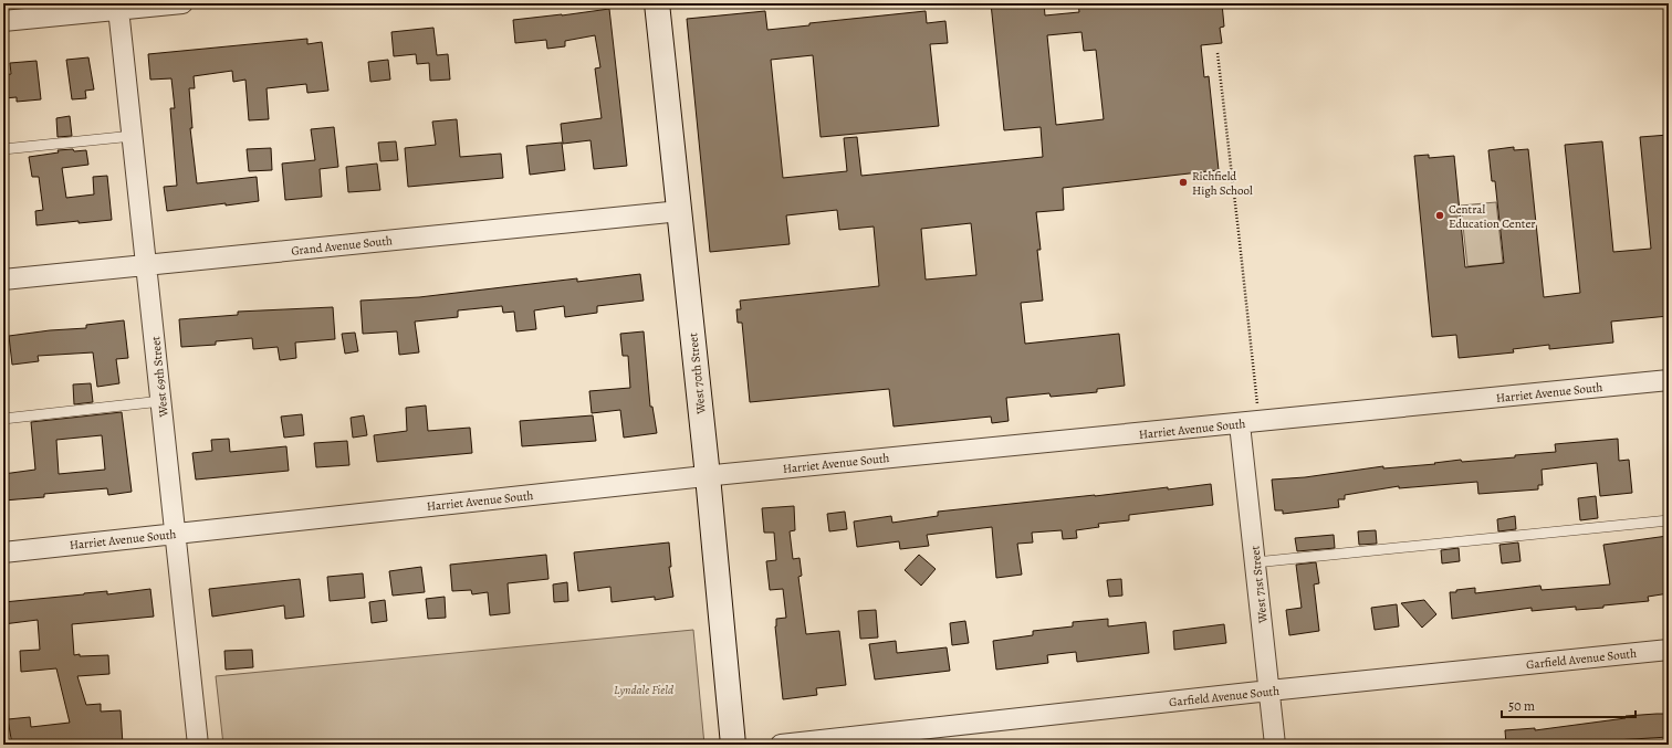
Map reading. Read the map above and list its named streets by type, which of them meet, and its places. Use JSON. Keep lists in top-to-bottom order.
{
  "streets": {
    "street": [
      "Grand Avenue South",
      "West 70th Street",
      "West 69th Street",
      "Harriet Avenue South",
      "West 71st Street",
      "Garfield Avenue South"
    ]
  },
  "crossings": [
    ["Grand Avenue South", "West 70th Street"],
    ["Grand Avenue South", "West 69th Street"],
    ["West 70th Street", "Harriet Avenue South"],
    ["West 69th Street", "Harriet Avenue South"],
    ["Harriet Avenue South", "West 71st Street"],
    ["West 71st Street", "Garfield Avenue South"]
  ],
  "parks": ["Lyndale Field"],
  "places": ["Richfield High School", "Central Education Center"],
  "scale_bar": "50 m"
}
